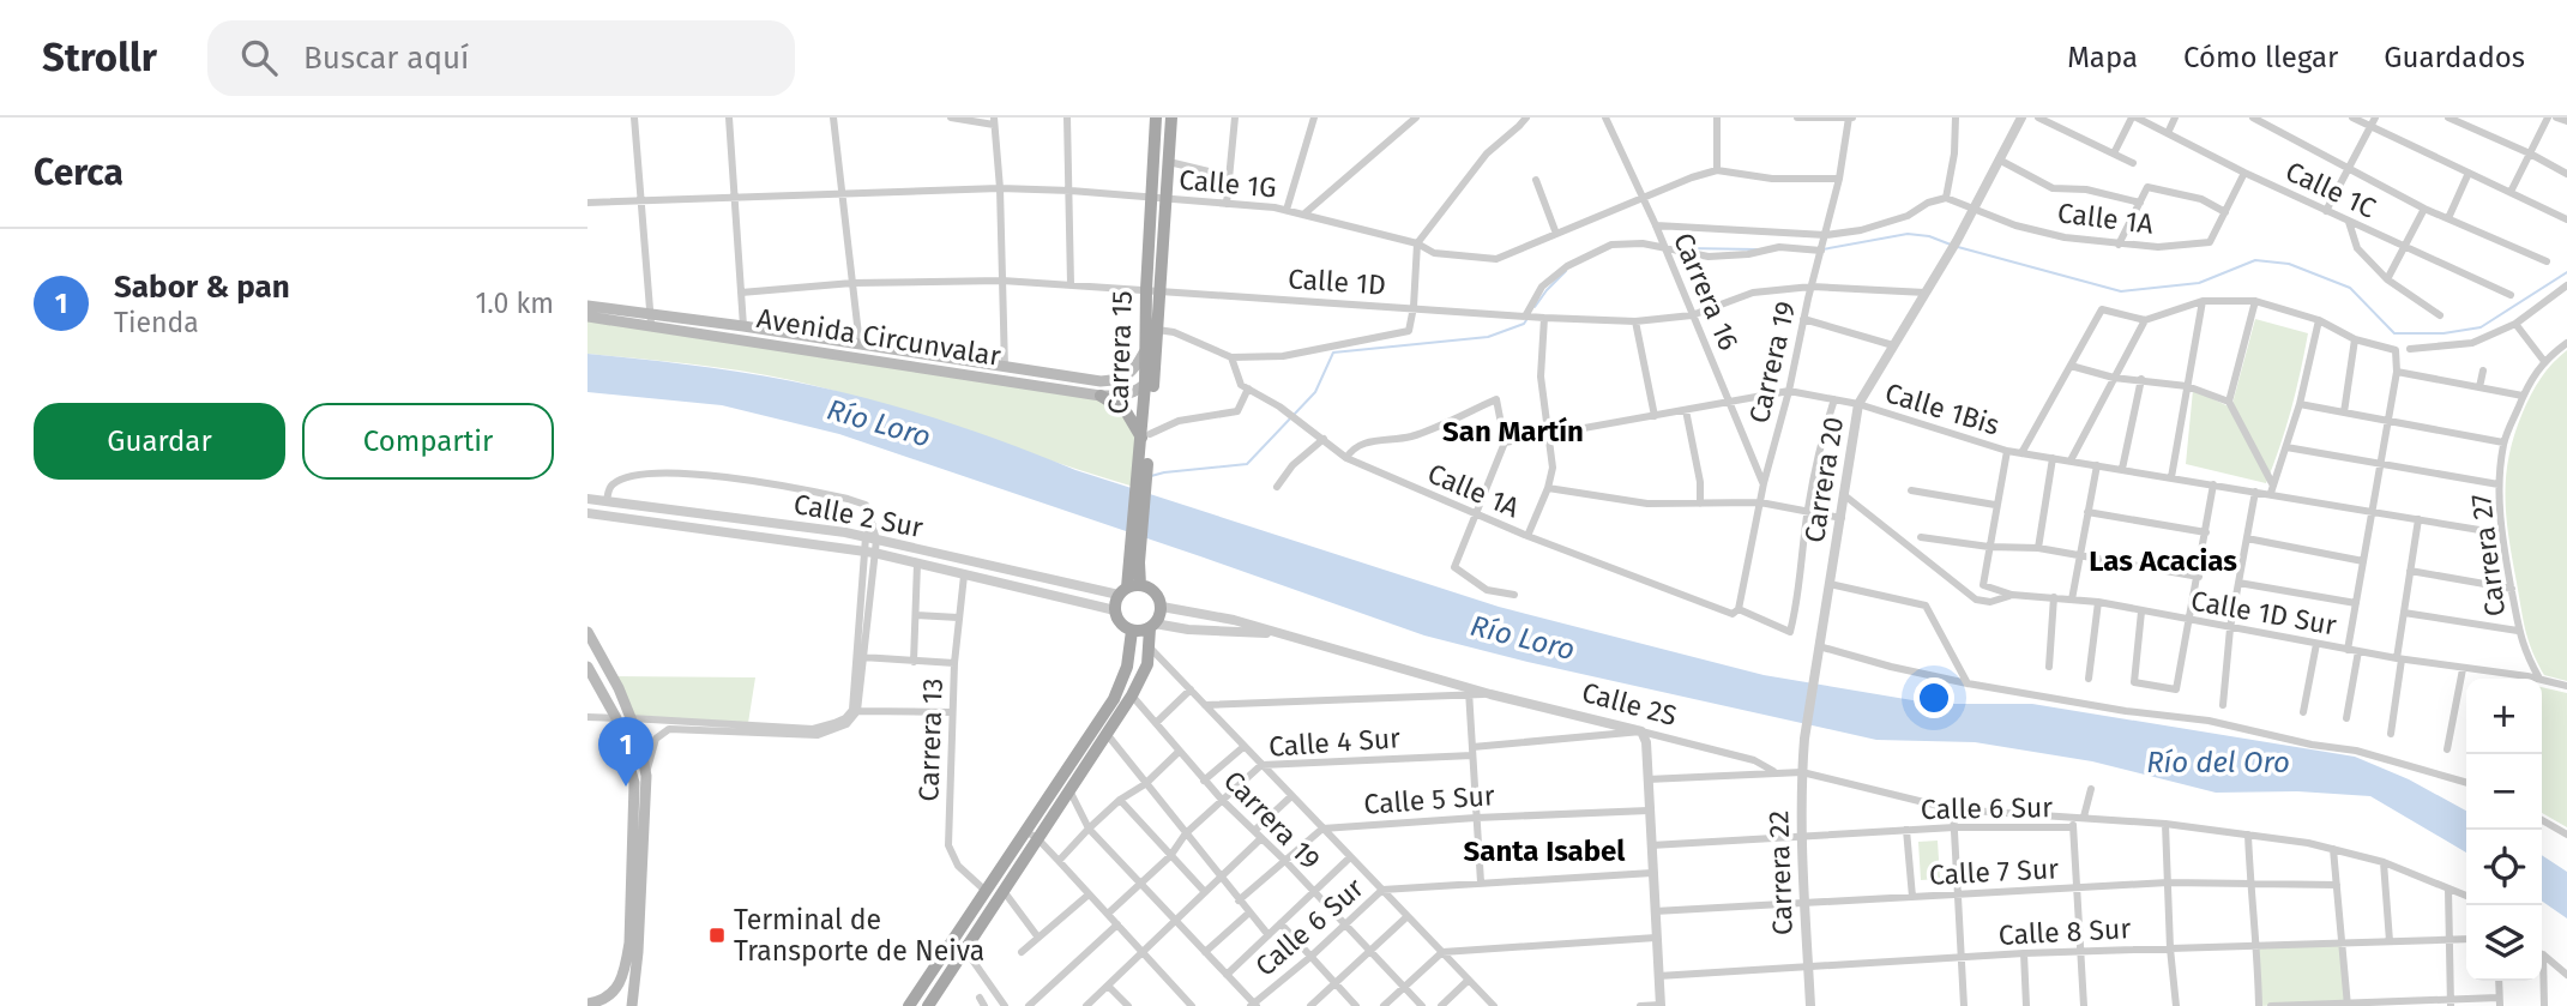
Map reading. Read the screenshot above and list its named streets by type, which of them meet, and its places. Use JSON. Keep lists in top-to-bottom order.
{
  "streets": {
    "main road": ["Avenida Circunvalar", "Carrera 15"],
    "street": [
      "Calle 1G",
      "Calle 1C",
      "Calle 1A",
      "Calle 1D",
      "Carrera 16",
      "Carrera 19",
      "Calle 1Bis",
      "Carrera 20",
      "Calle 2 Sur",
      "Carrera 27",
      "Calle 1D Sur",
      "Calle 2S",
      "Carrera 13",
      "Calle 4 Sur",
      "Calle 5 Sur",
      "Calle 6 Sur",
      "Calle 7 Sur",
      "Carrera 22",
      "Calle 8 Sur"
    ]
  },
  "crossings": [
    ["Calle 1G", "Carrera 16"],
    ["Calle 1G", "Carrera 15"],
    ["Calle 1G", "Carrera 19"],
    ["Calle 1A", "Carrera 19"],
    ["Calle 1A", "Carrera 20"],
    ["Calle 1D", "Carrera 16"],
    ["Calle 1D", "Carrera 15"],
    ["Calle 1D", "Carrera 19"],
    ["Calle 1D", "Carrera 20"],
    ["Carrera 16", "Carrera 19"],
    ["Carrera 16", "Calle 1Bis"],
    ["Avenida Circunvalar", "Carrera 15"],
    ["Carrera 15", "Calle 2 Sur"],
    ["Carrera 19", "Calle 1Bis"],
    ["Carrera 19", "Calle 4 Sur"],
    ["Carrera 19", "Calle 6 Sur"],
    ["Calle 1Bis", "Carrera 20"],
    ["Calle 1Bis", "Carrera 27"],
    ["Carrera 20", "Carrera 22"],
    ["Calle 2 Sur", "Carrera 13"],
    ["Calle 2S", "Calle 4 Sur"],
    ["Calle 6 Sur", "Carrera 22"],
    ["Calle 7 Sur", "Carrera 22"],
    ["Carrera 22", "Calle 8 Sur"]
  ],
  "districts": ["San Martín", "Las Acacias", "Santa Isabel"],
  "water": ["Río Loro", "Río del Oro"],
  "places": {
    "transit": ["Terminal de Transporte de Neiva"]
  },
  "page": {
    "header": "Strollr",
    "search": "Buscar aquí",
    "nav": ["Mapa", "Cómo llegar", "Guardados"],
    "heading": "Cerca",
    "list": [
      {
        "mark": "1",
        "name": "Sabor & pan",
        "note": "Tienda",
        "value": "1.0 km"
      }
    ],
    "buttons": ["Guardar", "Compartir"],
    "map_buttons": ["+", "−"],
    "pins": "1"
  }
}
